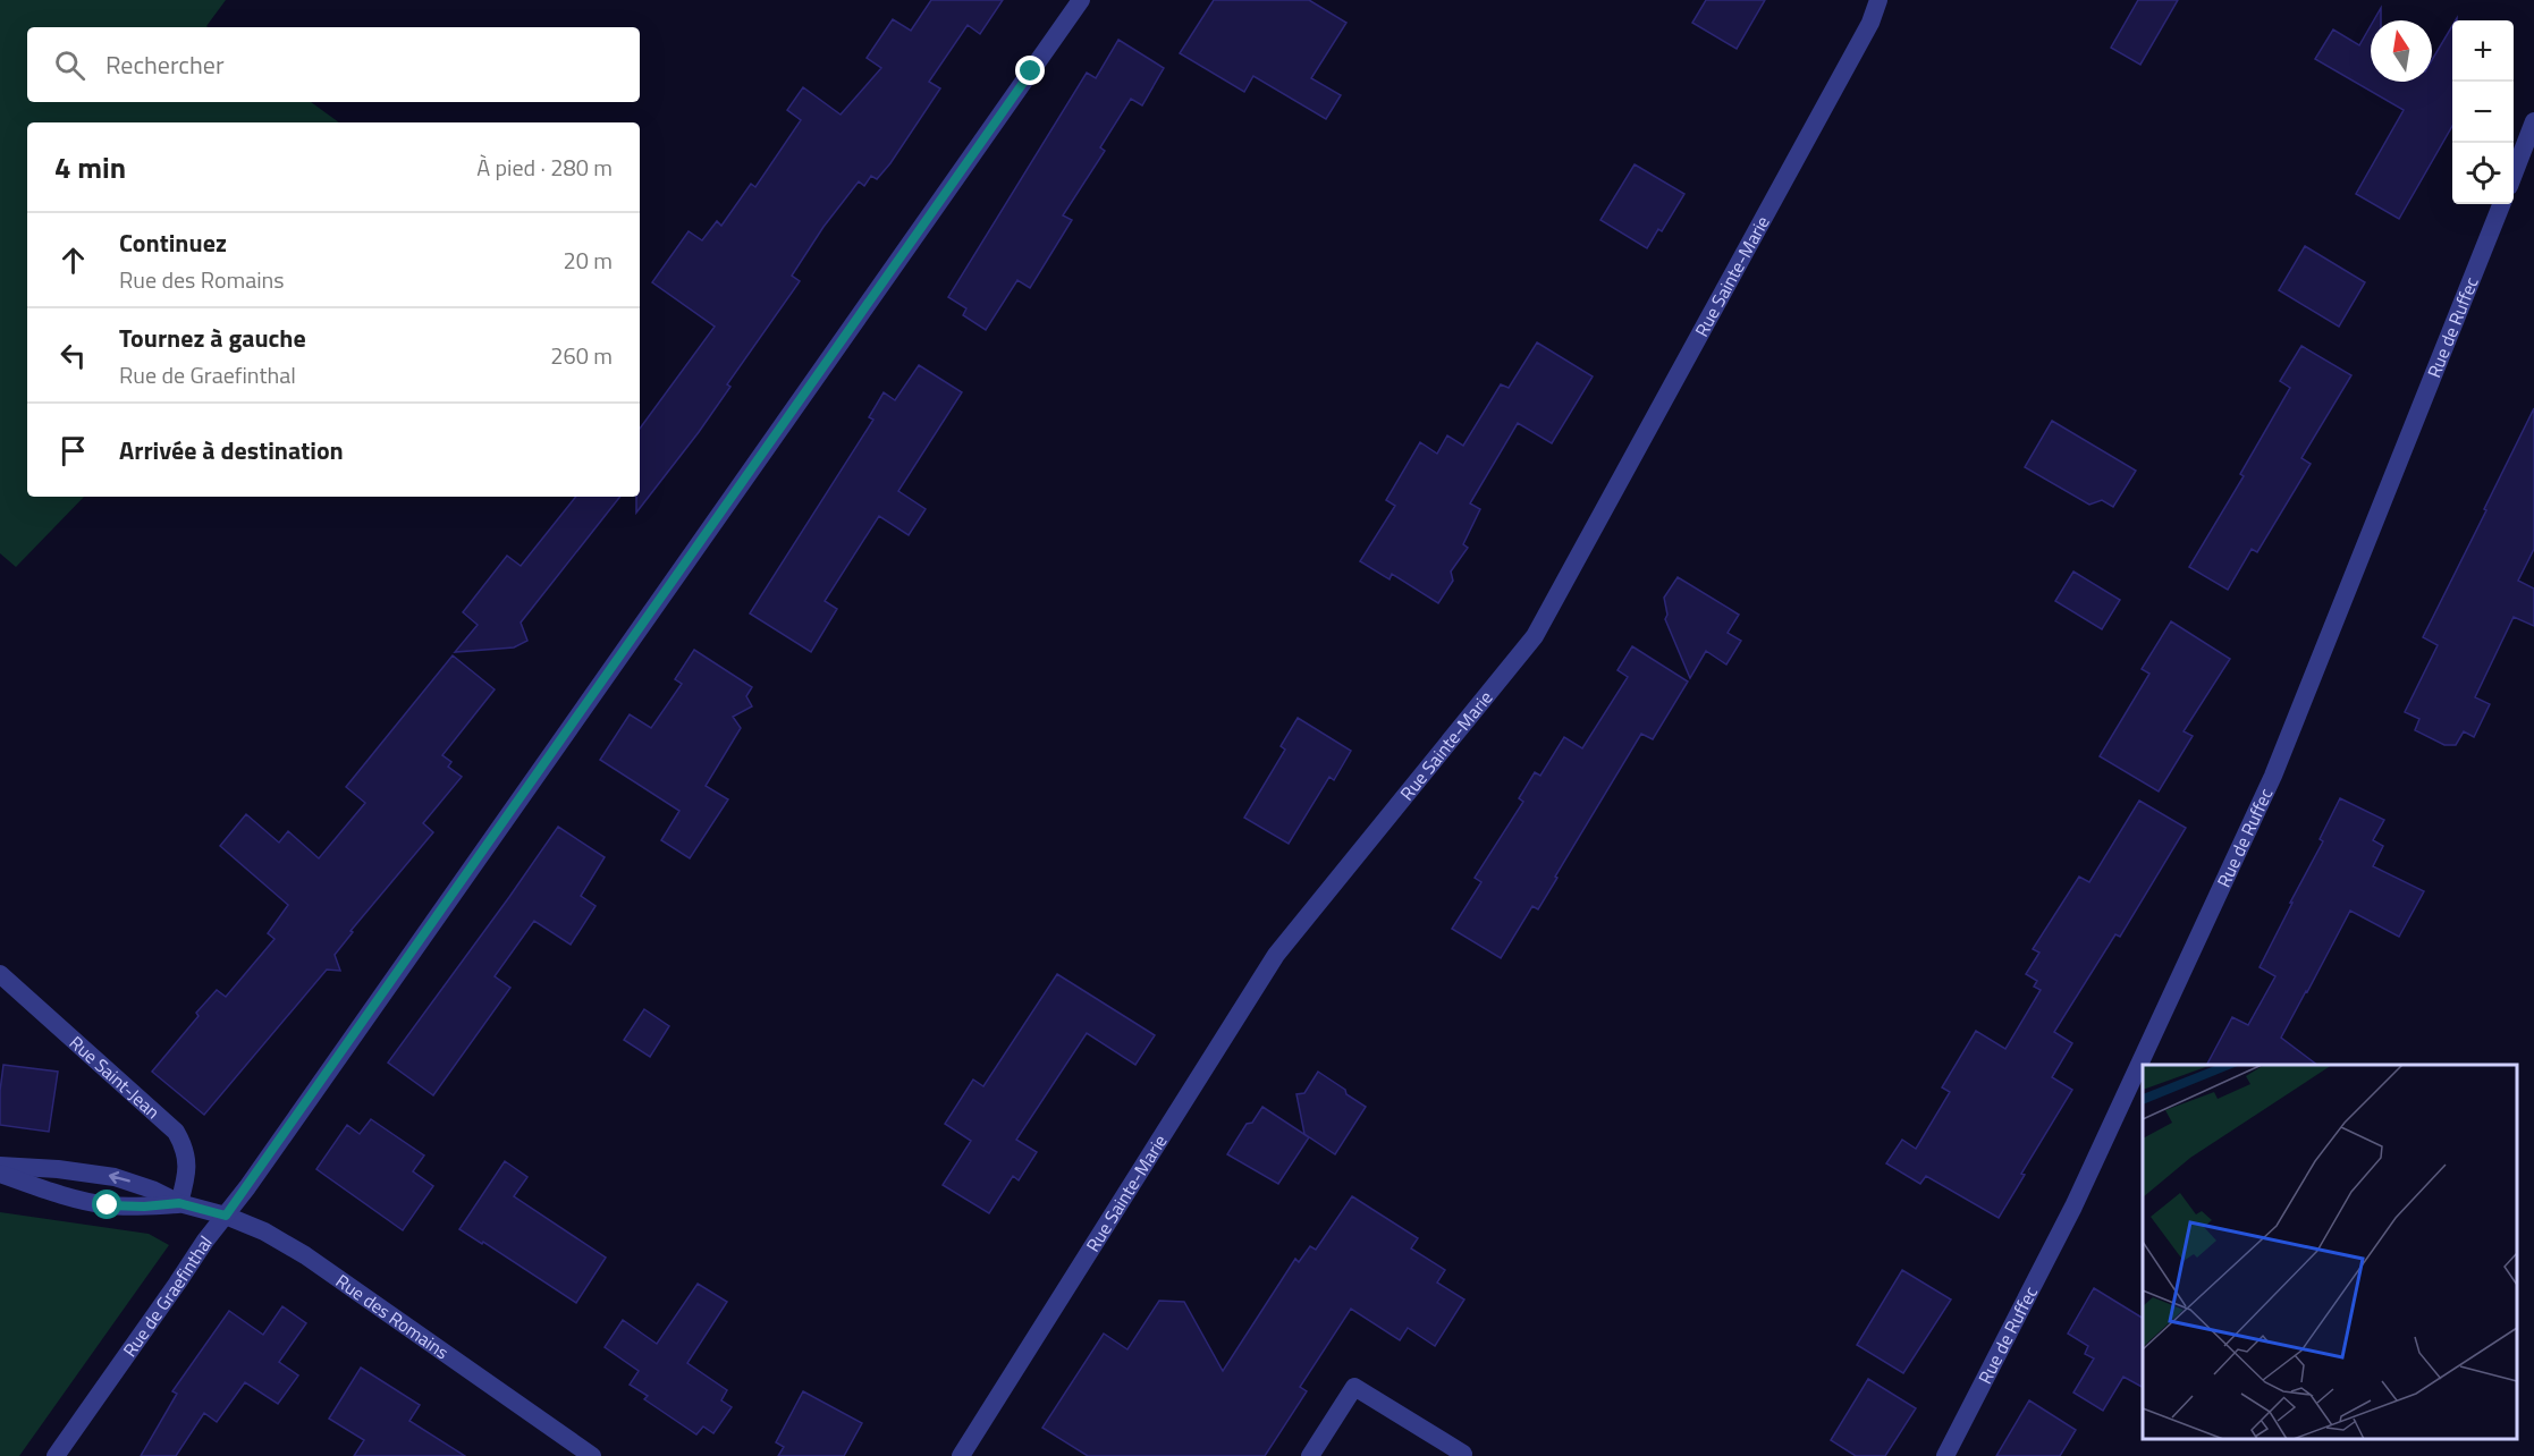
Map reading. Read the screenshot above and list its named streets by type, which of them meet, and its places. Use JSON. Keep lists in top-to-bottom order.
{
  "streets": {
    "street": [
      "Rue Sainte-Marie",
      "Rue de Ruffec",
      "Rue Saint-Jean",
      "Rue de Graefinthal",
      "Rue des Romains"
    ]
  },
  "crossings": [
    ["Rue Saint-Jean", "Rue des Romains"],
    ["Rue de Graefinthal", "Rue des Romains"]
  ],
  "north": "top",
  "page": {
    "map_buttons": ["+", "−"],
    "search": "Rechercher",
    "heading": ["4 min", "À pied · 280 m"],
    "list": [
      ["Continuez", "Rue des Romains", "20 m"],
      ["Tournez à gauche", "Rue de Graefinthal", "260 m"],
      "Arrivée à destination"
    ]
  }
}
